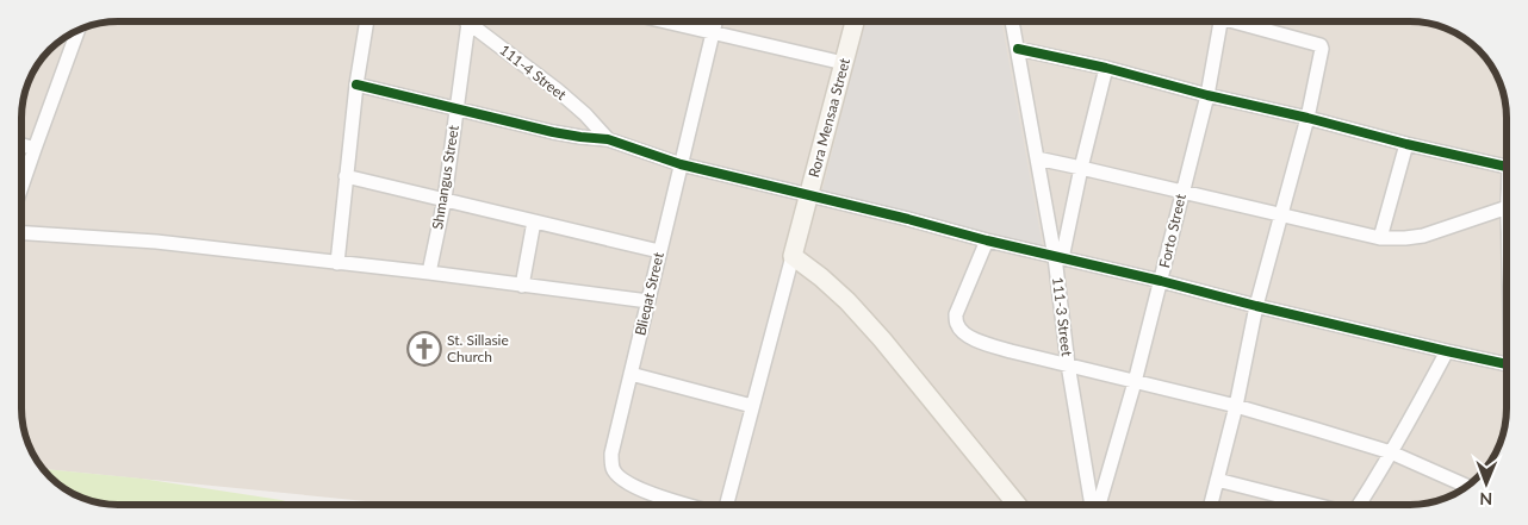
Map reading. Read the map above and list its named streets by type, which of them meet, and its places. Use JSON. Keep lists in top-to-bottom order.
{
  "streets": {
    "main road": ["Rora Mensaa Street"],
    "street": [
      "111-4 Street",
      "Shmangus Street",
      "Forto Street",
      "Blieqat Street",
      "111-3 Street"
    ]
  },
  "places": {
    "church": ["St. Sillasie Church"]
  },
  "north": "bottom"
}
